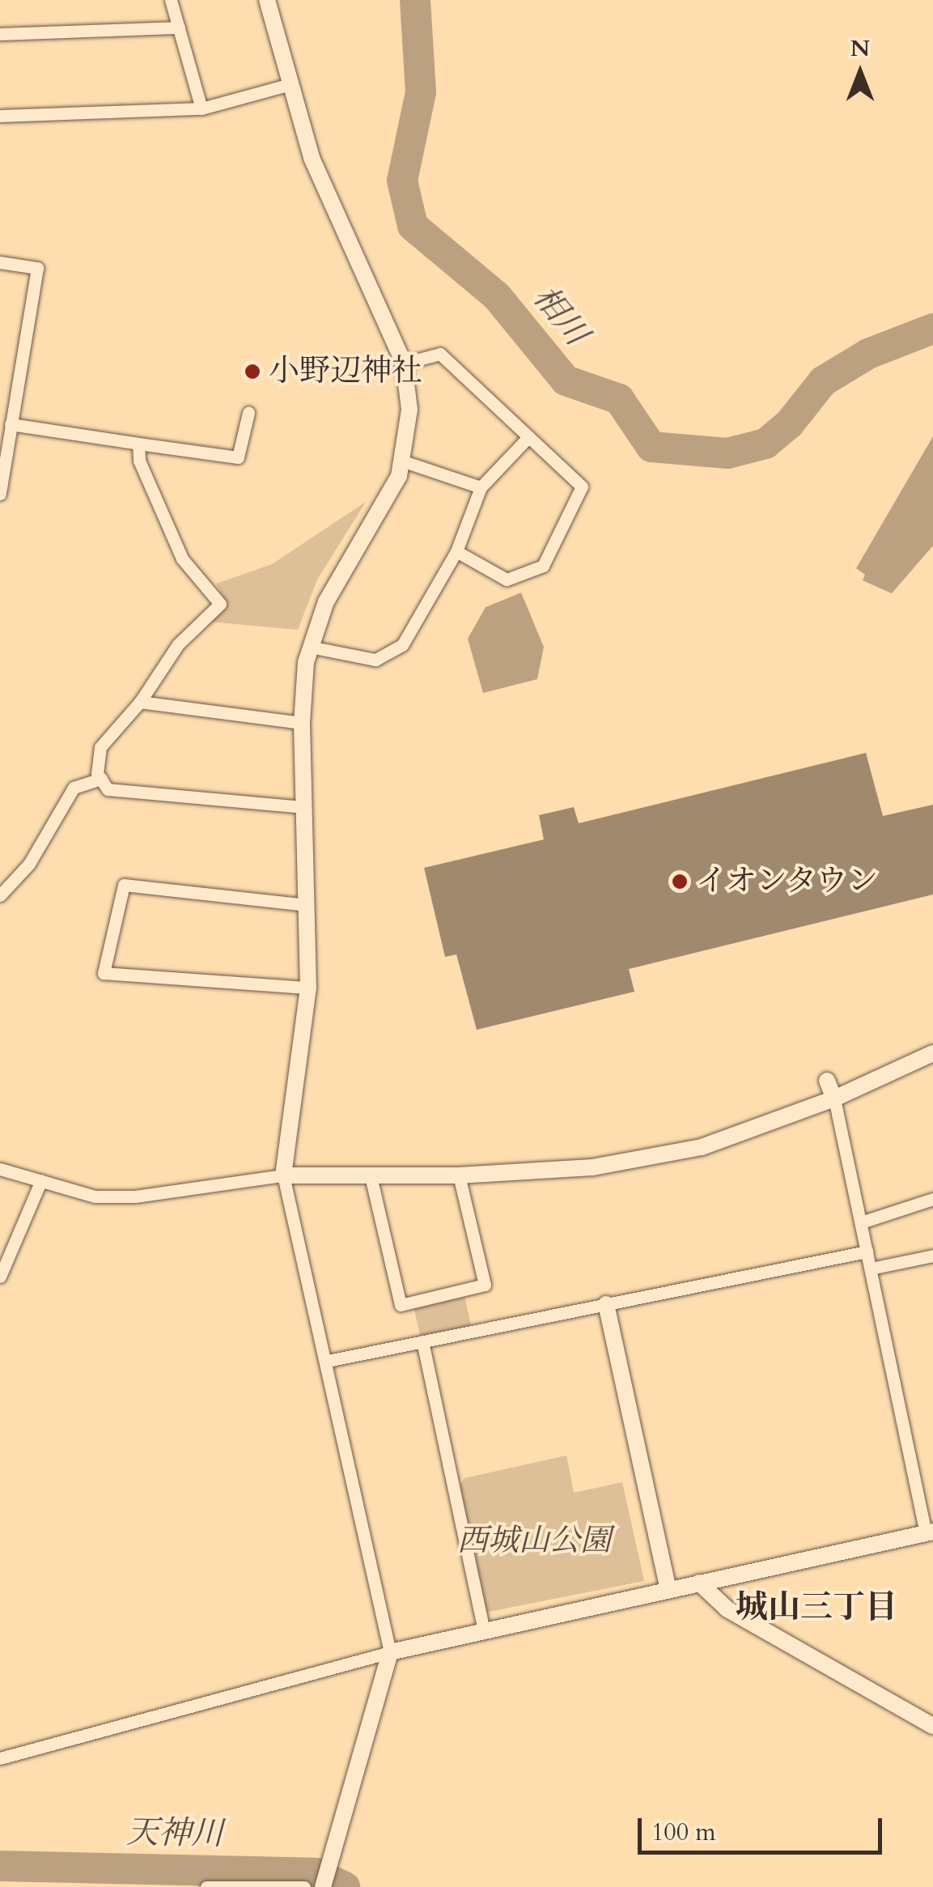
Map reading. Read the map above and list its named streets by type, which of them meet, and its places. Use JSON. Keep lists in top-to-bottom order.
{
  "districts": ["城山三丁目"],
  "water": ["相川", "天神川"],
  "parks": ["西城山公園"],
  "places": ["小野辺神社", "イオンタウン"],
  "scale_bar": "100 m",
  "north": "top"
}
